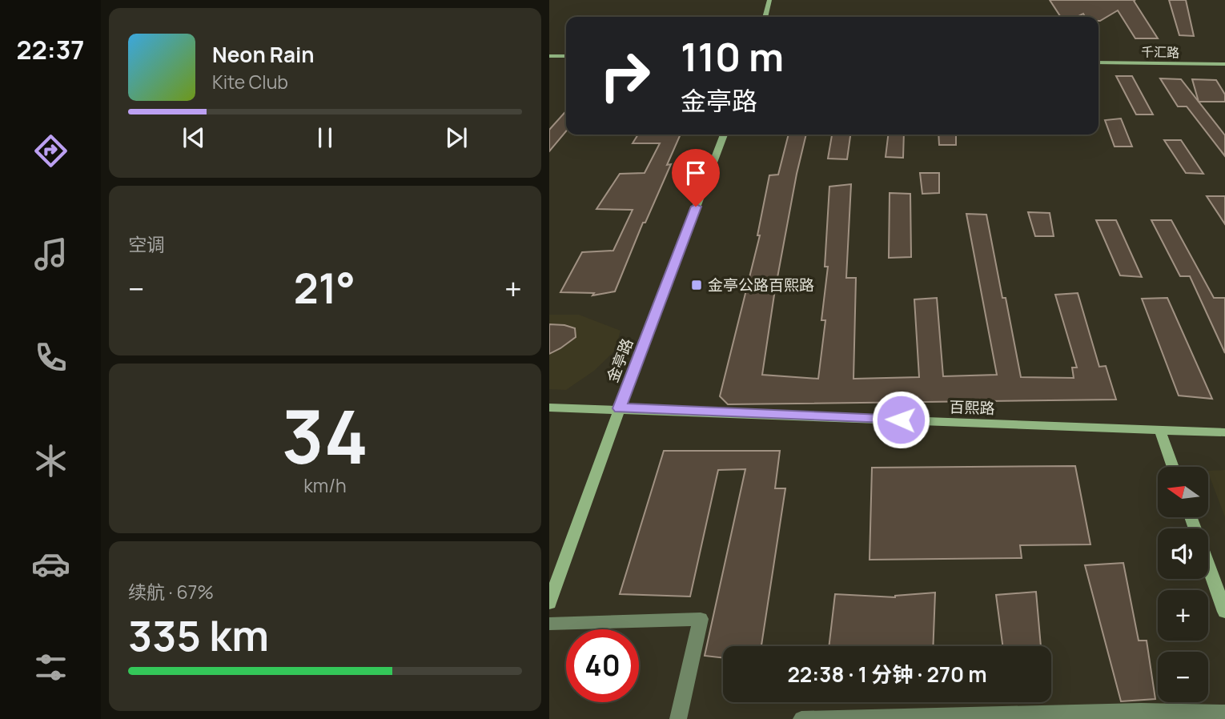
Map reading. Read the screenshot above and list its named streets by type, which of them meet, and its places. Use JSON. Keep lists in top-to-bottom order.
{
  "streets": {
    "street": ["千汇路", "金亭路", "百熙路"]
  },
  "crossings": [
    ["金亭路", "百熙路"]
  ],
  "places": {
    "transit": ["金亭公路百熙路"]
  },
  "north": "left",
  "page": {
    "tabs": "22:37",
    "turn": ["110 m", "金亭路"],
    "song": ["Neon Rain", "Kite Club"],
    "tile": [
      "空调",
      ["34", "km/h"],
      ["续航 · 67%", "335 km"]
    ],
    "heat": ["−", "21°", "+"],
    "map_buttons": ["+", "−"],
    "limit": "40",
    "trip": "22:38 · 1 分钟 · 270 m"
  }
}
